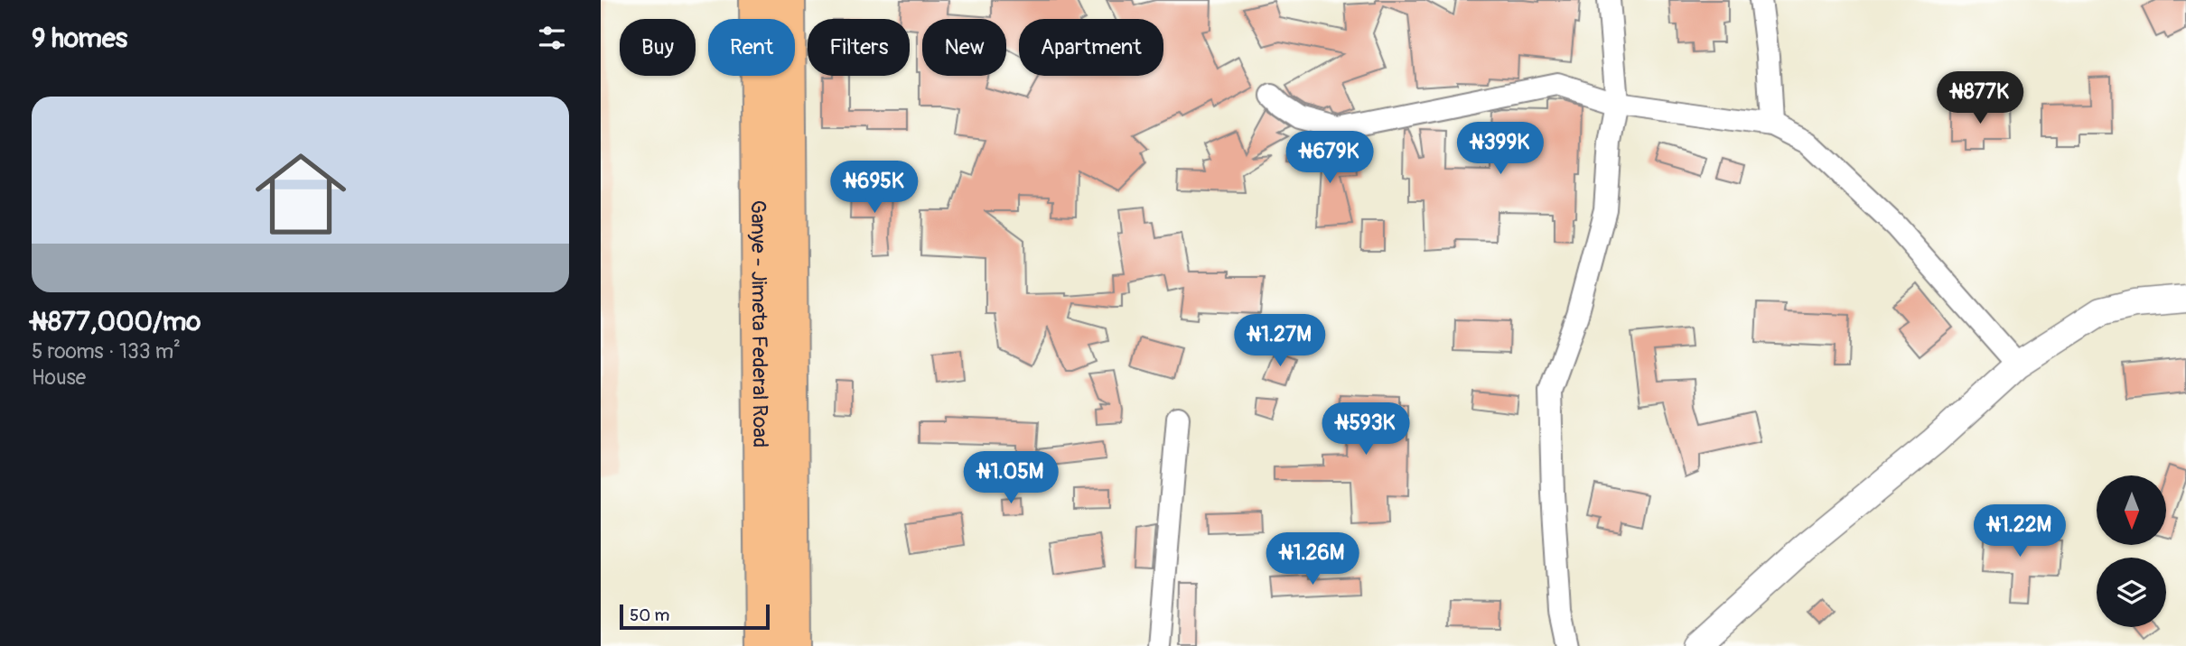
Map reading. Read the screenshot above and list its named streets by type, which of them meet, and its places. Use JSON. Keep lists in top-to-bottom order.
{
  "streets": {
    "main road": ["Ganye - Jimeta Federal Road"]
  },
  "scale_bar": "50 m",
  "north": "bottom",
  "page": {
    "heading": "9 homes",
    "chip": [
      "Buy",
      "Rent",
      "Filters",
      "New",
      "Apartment"
    ],
    "price": [
      "₦877K",
      "₦399K",
      "₦679K",
      "₦695K",
      "₦1.27M",
      "₦593K",
      "₦1.05M",
      "₦1.22M",
      "₦1.26M"
    ],
    "list": [
      {
        "name": "₦877,000/mo",
        "note": "5 rooms · 133 m² · House"
      }
    ],
    "scale": "50 m"
  }
}
